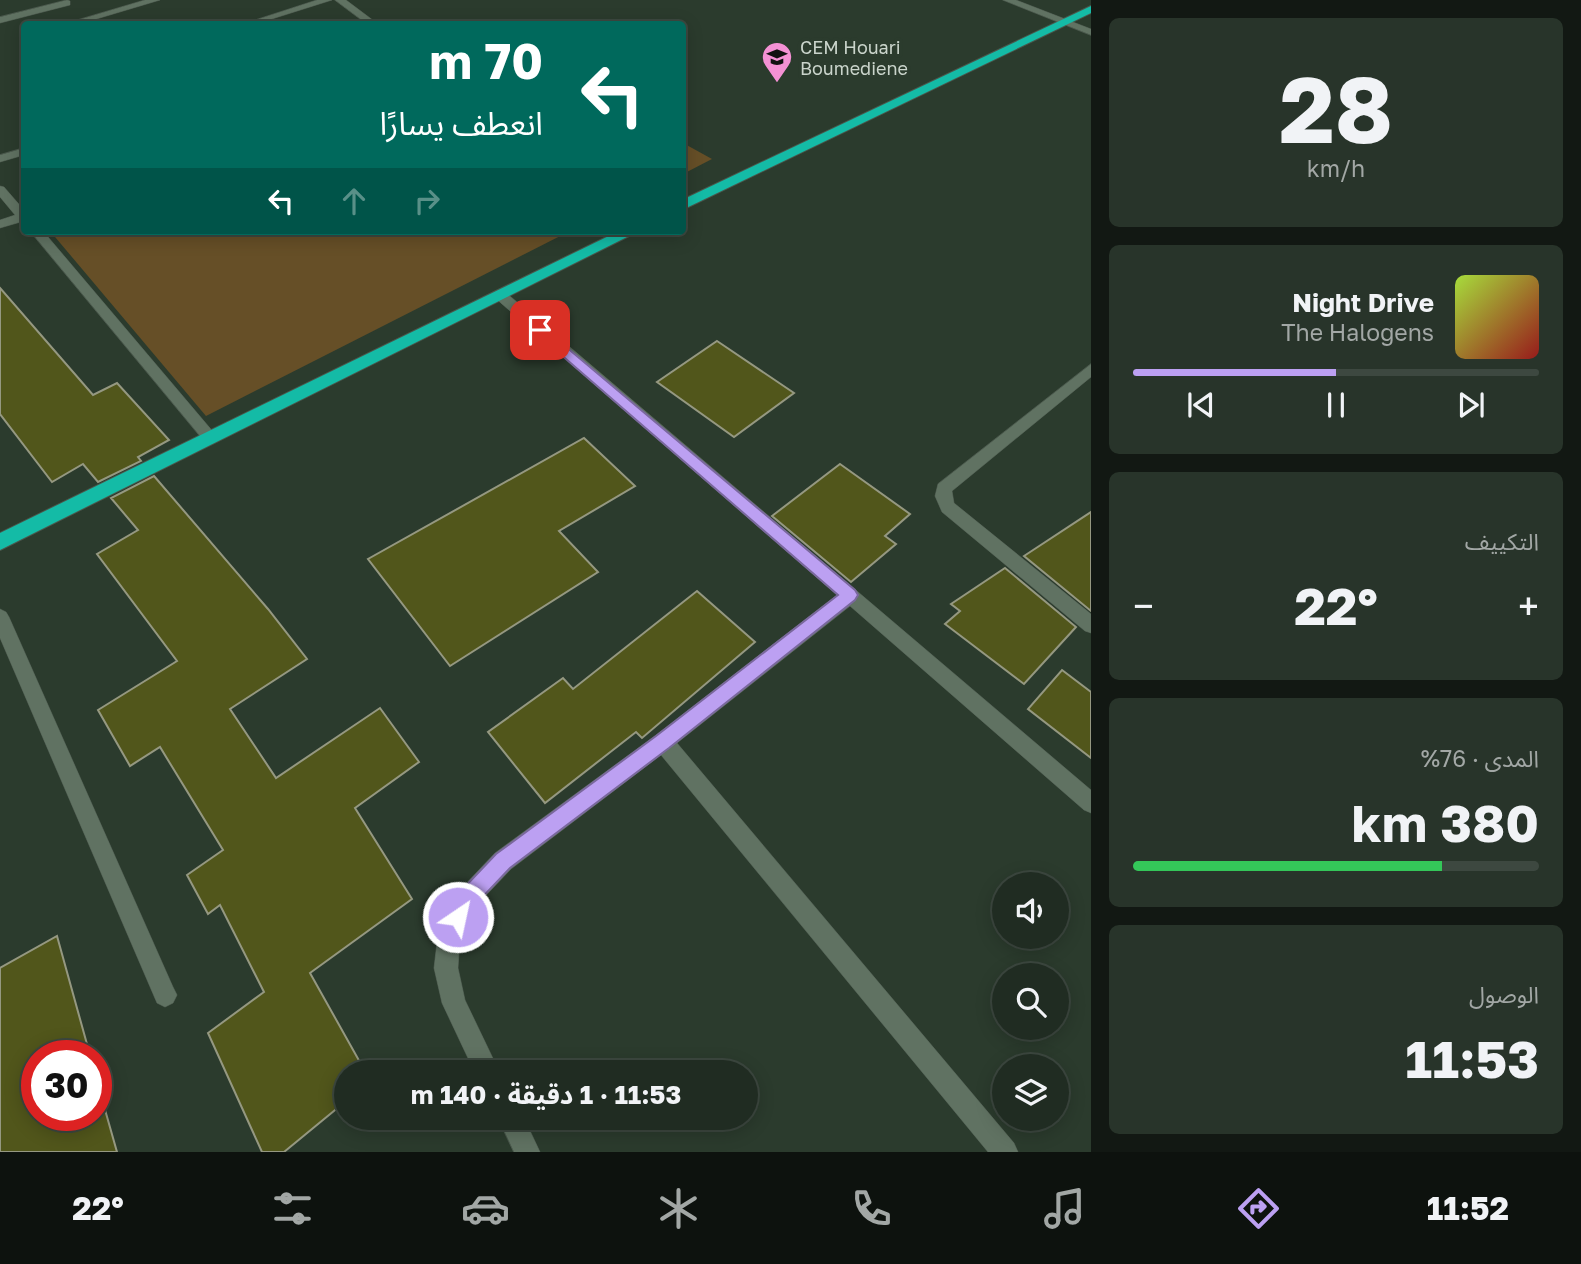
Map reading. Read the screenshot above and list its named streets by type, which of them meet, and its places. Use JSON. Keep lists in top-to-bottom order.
{
  "places": {
    "school or university": ["CEM Houari Boumediene"]
  },
  "page": {
    "tile": [
      ["28", "km/h"],
      "التكييف",
      ["المدى · 76%", "380 km"],
      ["الوصول", "11:53"]
    ],
    "turn": ["70 m", "انعطف يسارًا"],
    "song": ["Night Drive", "The Halogens"],
    "heat": ["−", "22°", "+"],
    "limit": "30",
    "trip": "11:53 · 1 دقيقة · 140 m",
    "tabs": ["11:52", "22°"]
  }
}
